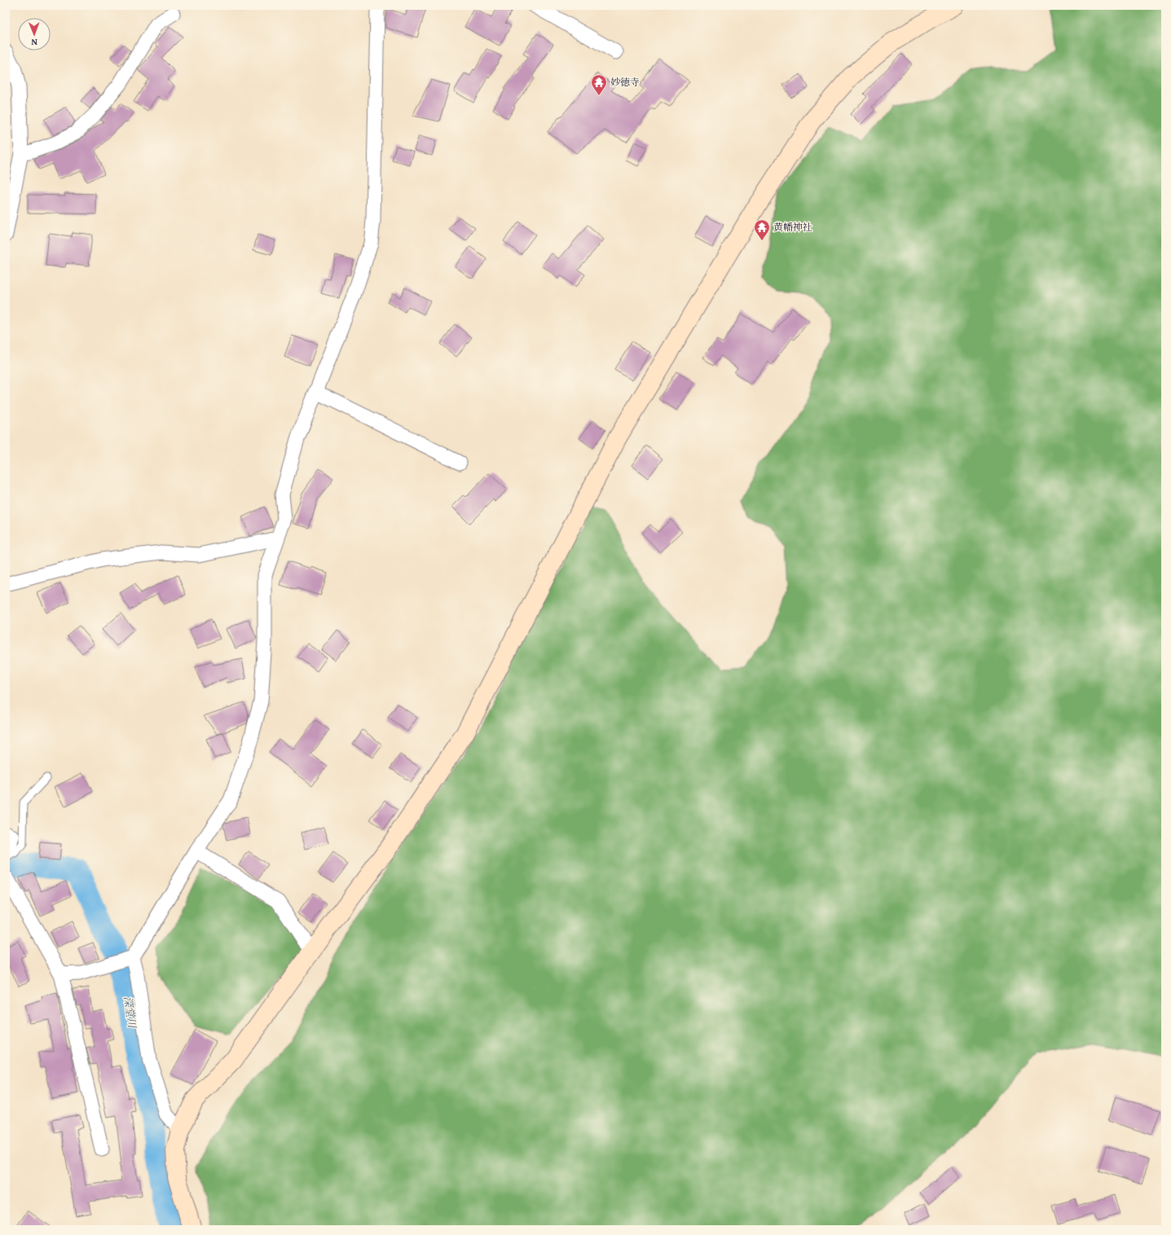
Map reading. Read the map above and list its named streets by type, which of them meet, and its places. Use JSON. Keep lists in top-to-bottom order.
{
  "water": ["深堂川"],
  "places": {
    "temple": ["妙徳寺", "黄幡神社"]
  },
  "north": "bottom"
}
